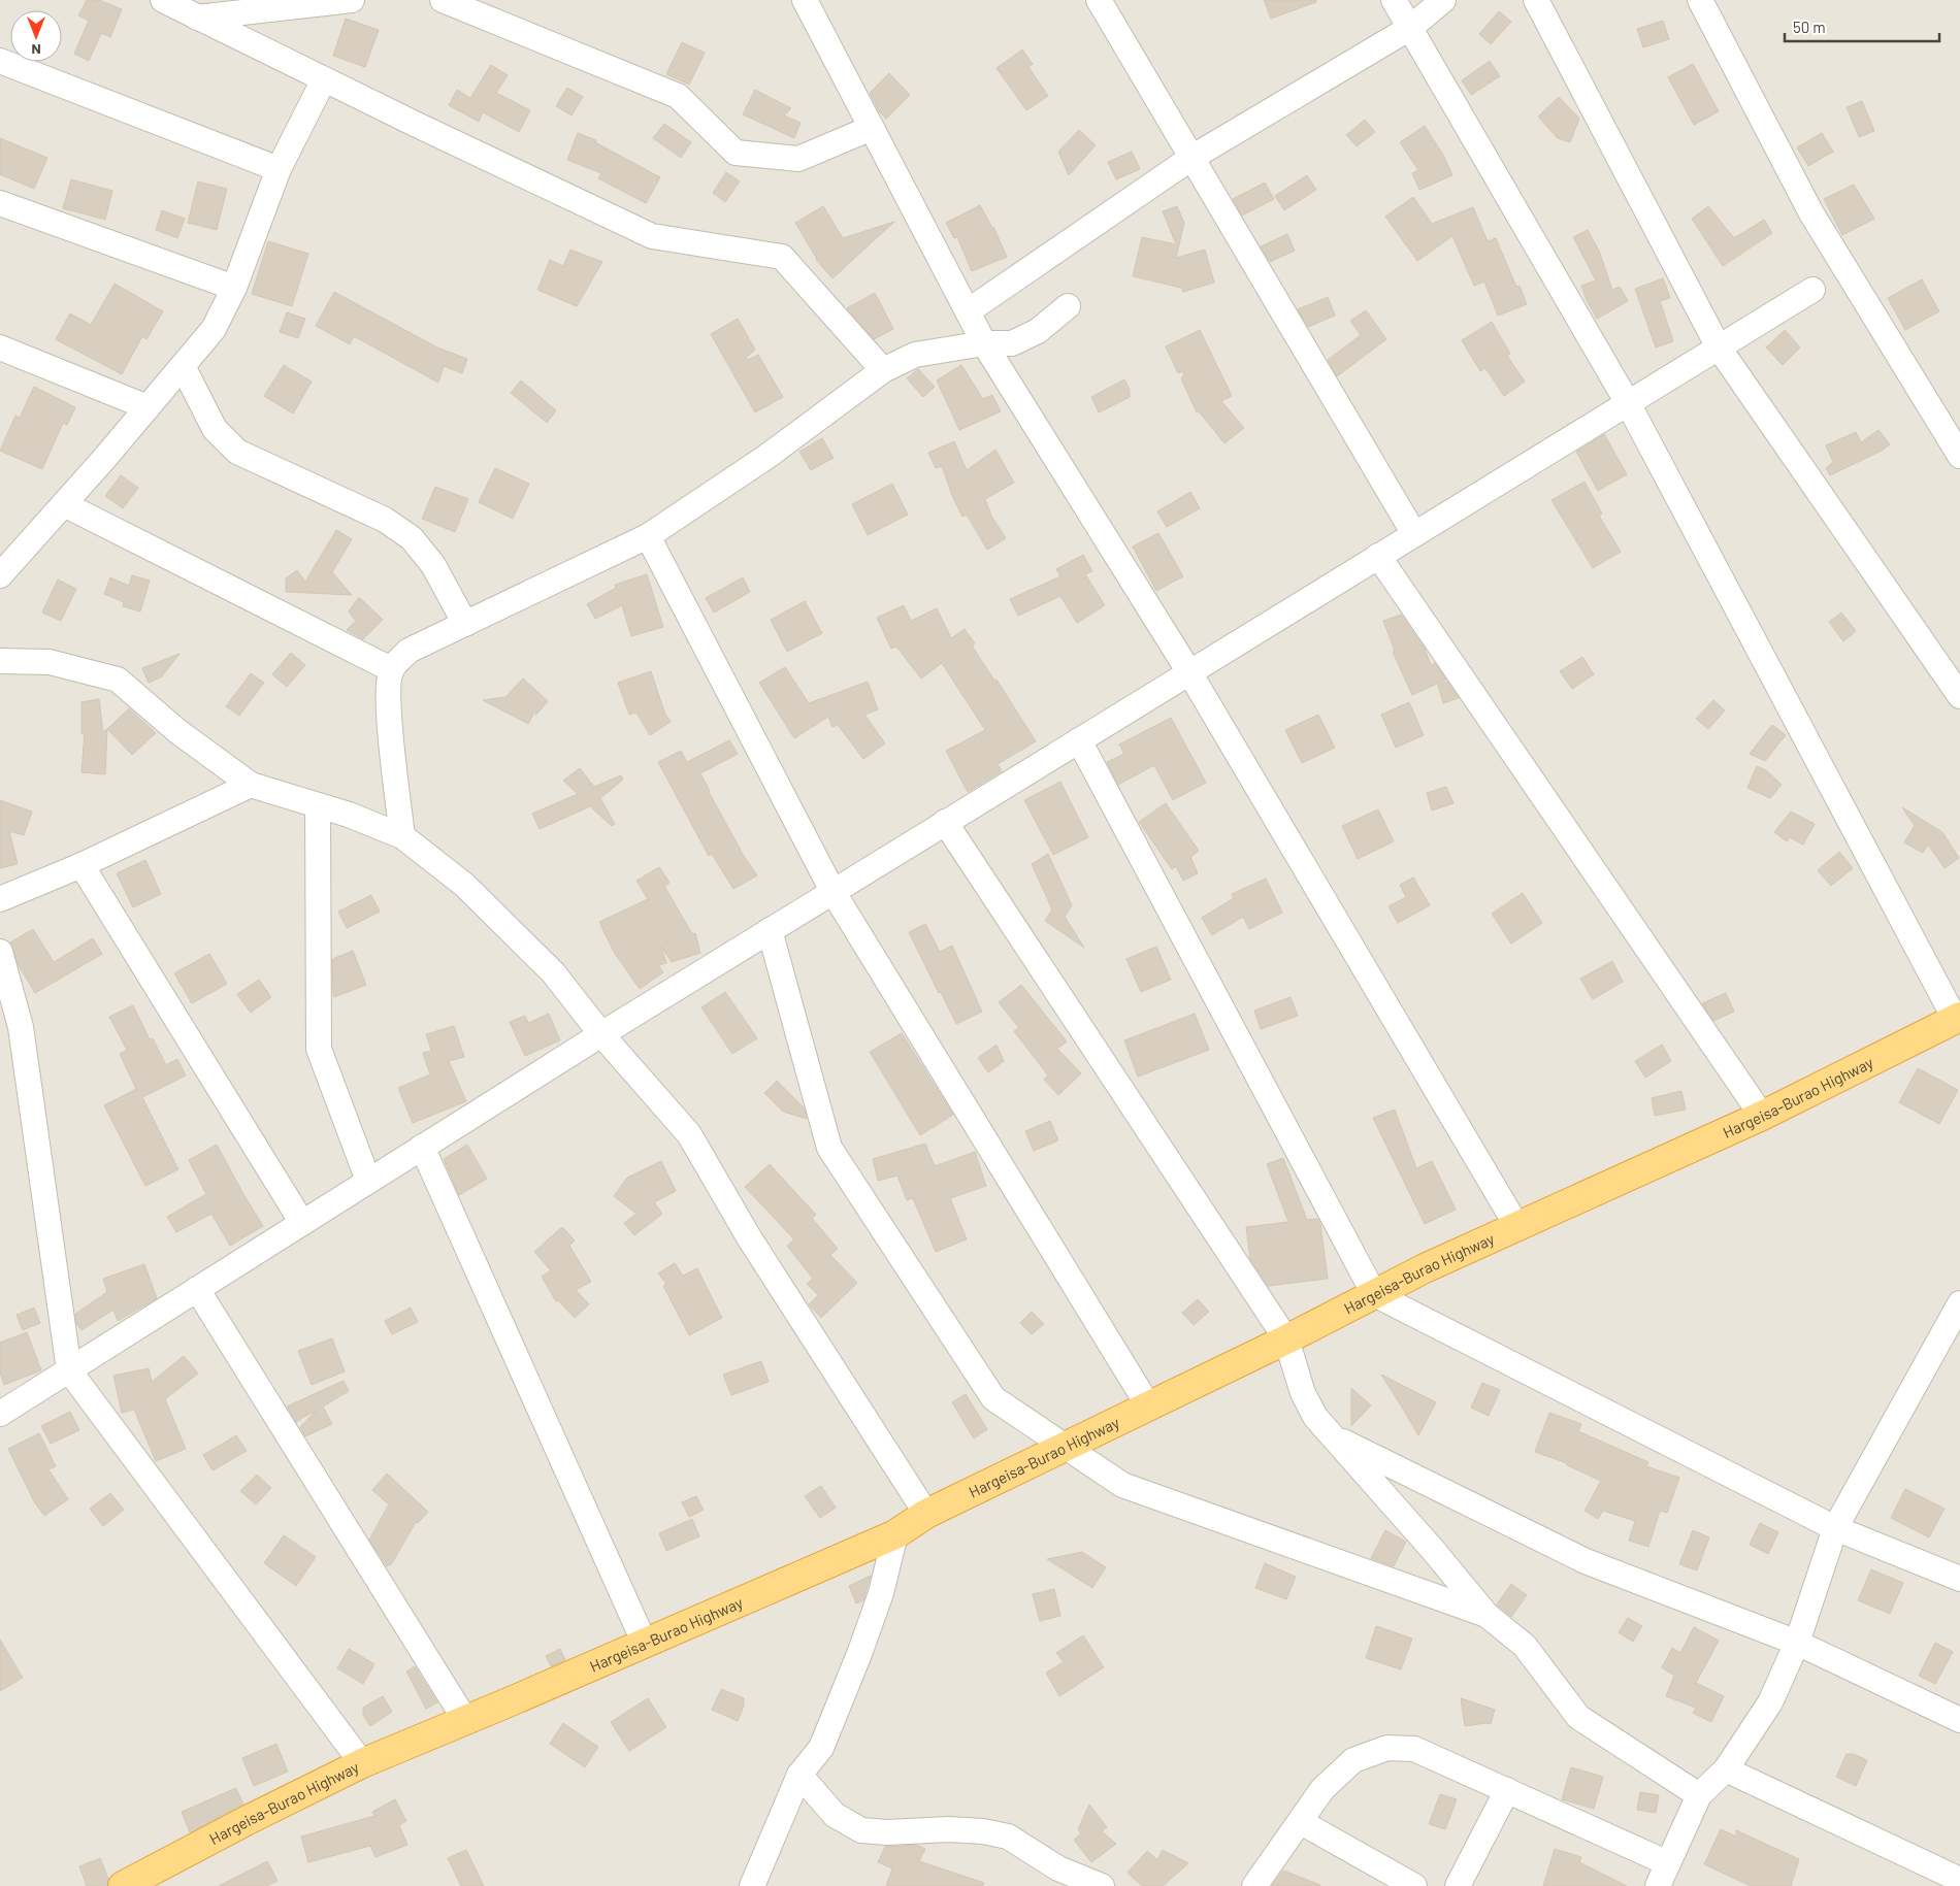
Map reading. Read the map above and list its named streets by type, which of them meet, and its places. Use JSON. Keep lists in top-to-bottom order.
{
  "streets": {
    "highway": ["Hargeisa-Burao Highway"]
  },
  "scale_bar": "50 m",
  "north": "bottom"
}
